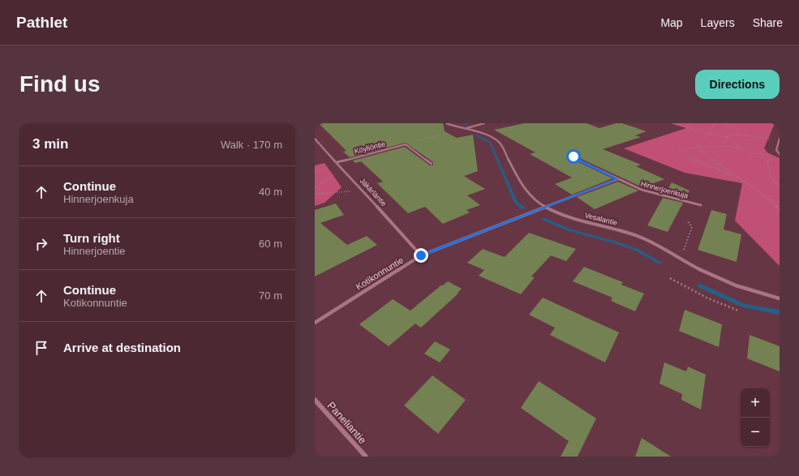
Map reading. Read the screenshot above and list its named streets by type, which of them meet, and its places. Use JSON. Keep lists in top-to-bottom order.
{
  "streets": {
    "street": [
      "Köyliöntie",
      "Hinnerjoenkuja",
      "Jäkärläntie",
      "Vesalantie",
      "Kotikonnuntie",
      "Paneliantie"
    ]
  },
  "crossings": [
    ["Köyliöntie", "Jäkärläntie"],
    ["Hinnerjoenkuja", "Kotikonnuntie"],
    ["Jäkärläntie", "Kotikonnuntie"],
    ["Vesalantie", "Kotikonnuntie"]
  ],
  "page": {
    "header": "Pathlet",
    "nav": ["Map", "Layers", "Share"],
    "buttons": "Directions",
    "title": "Find us",
    "heading": ["3 min", "Walk · 170 m"],
    "list": [
      ["Continue", "Hinnerjoenkuja", "40 m"],
      ["Turn right", "Hinnerjoentie", "60 m"],
      ["Continue", "Kotikonnuntie", "70 m"],
      "Arrive at destination"
    ],
    "map_buttons": ["+", "−"]
  }
}
